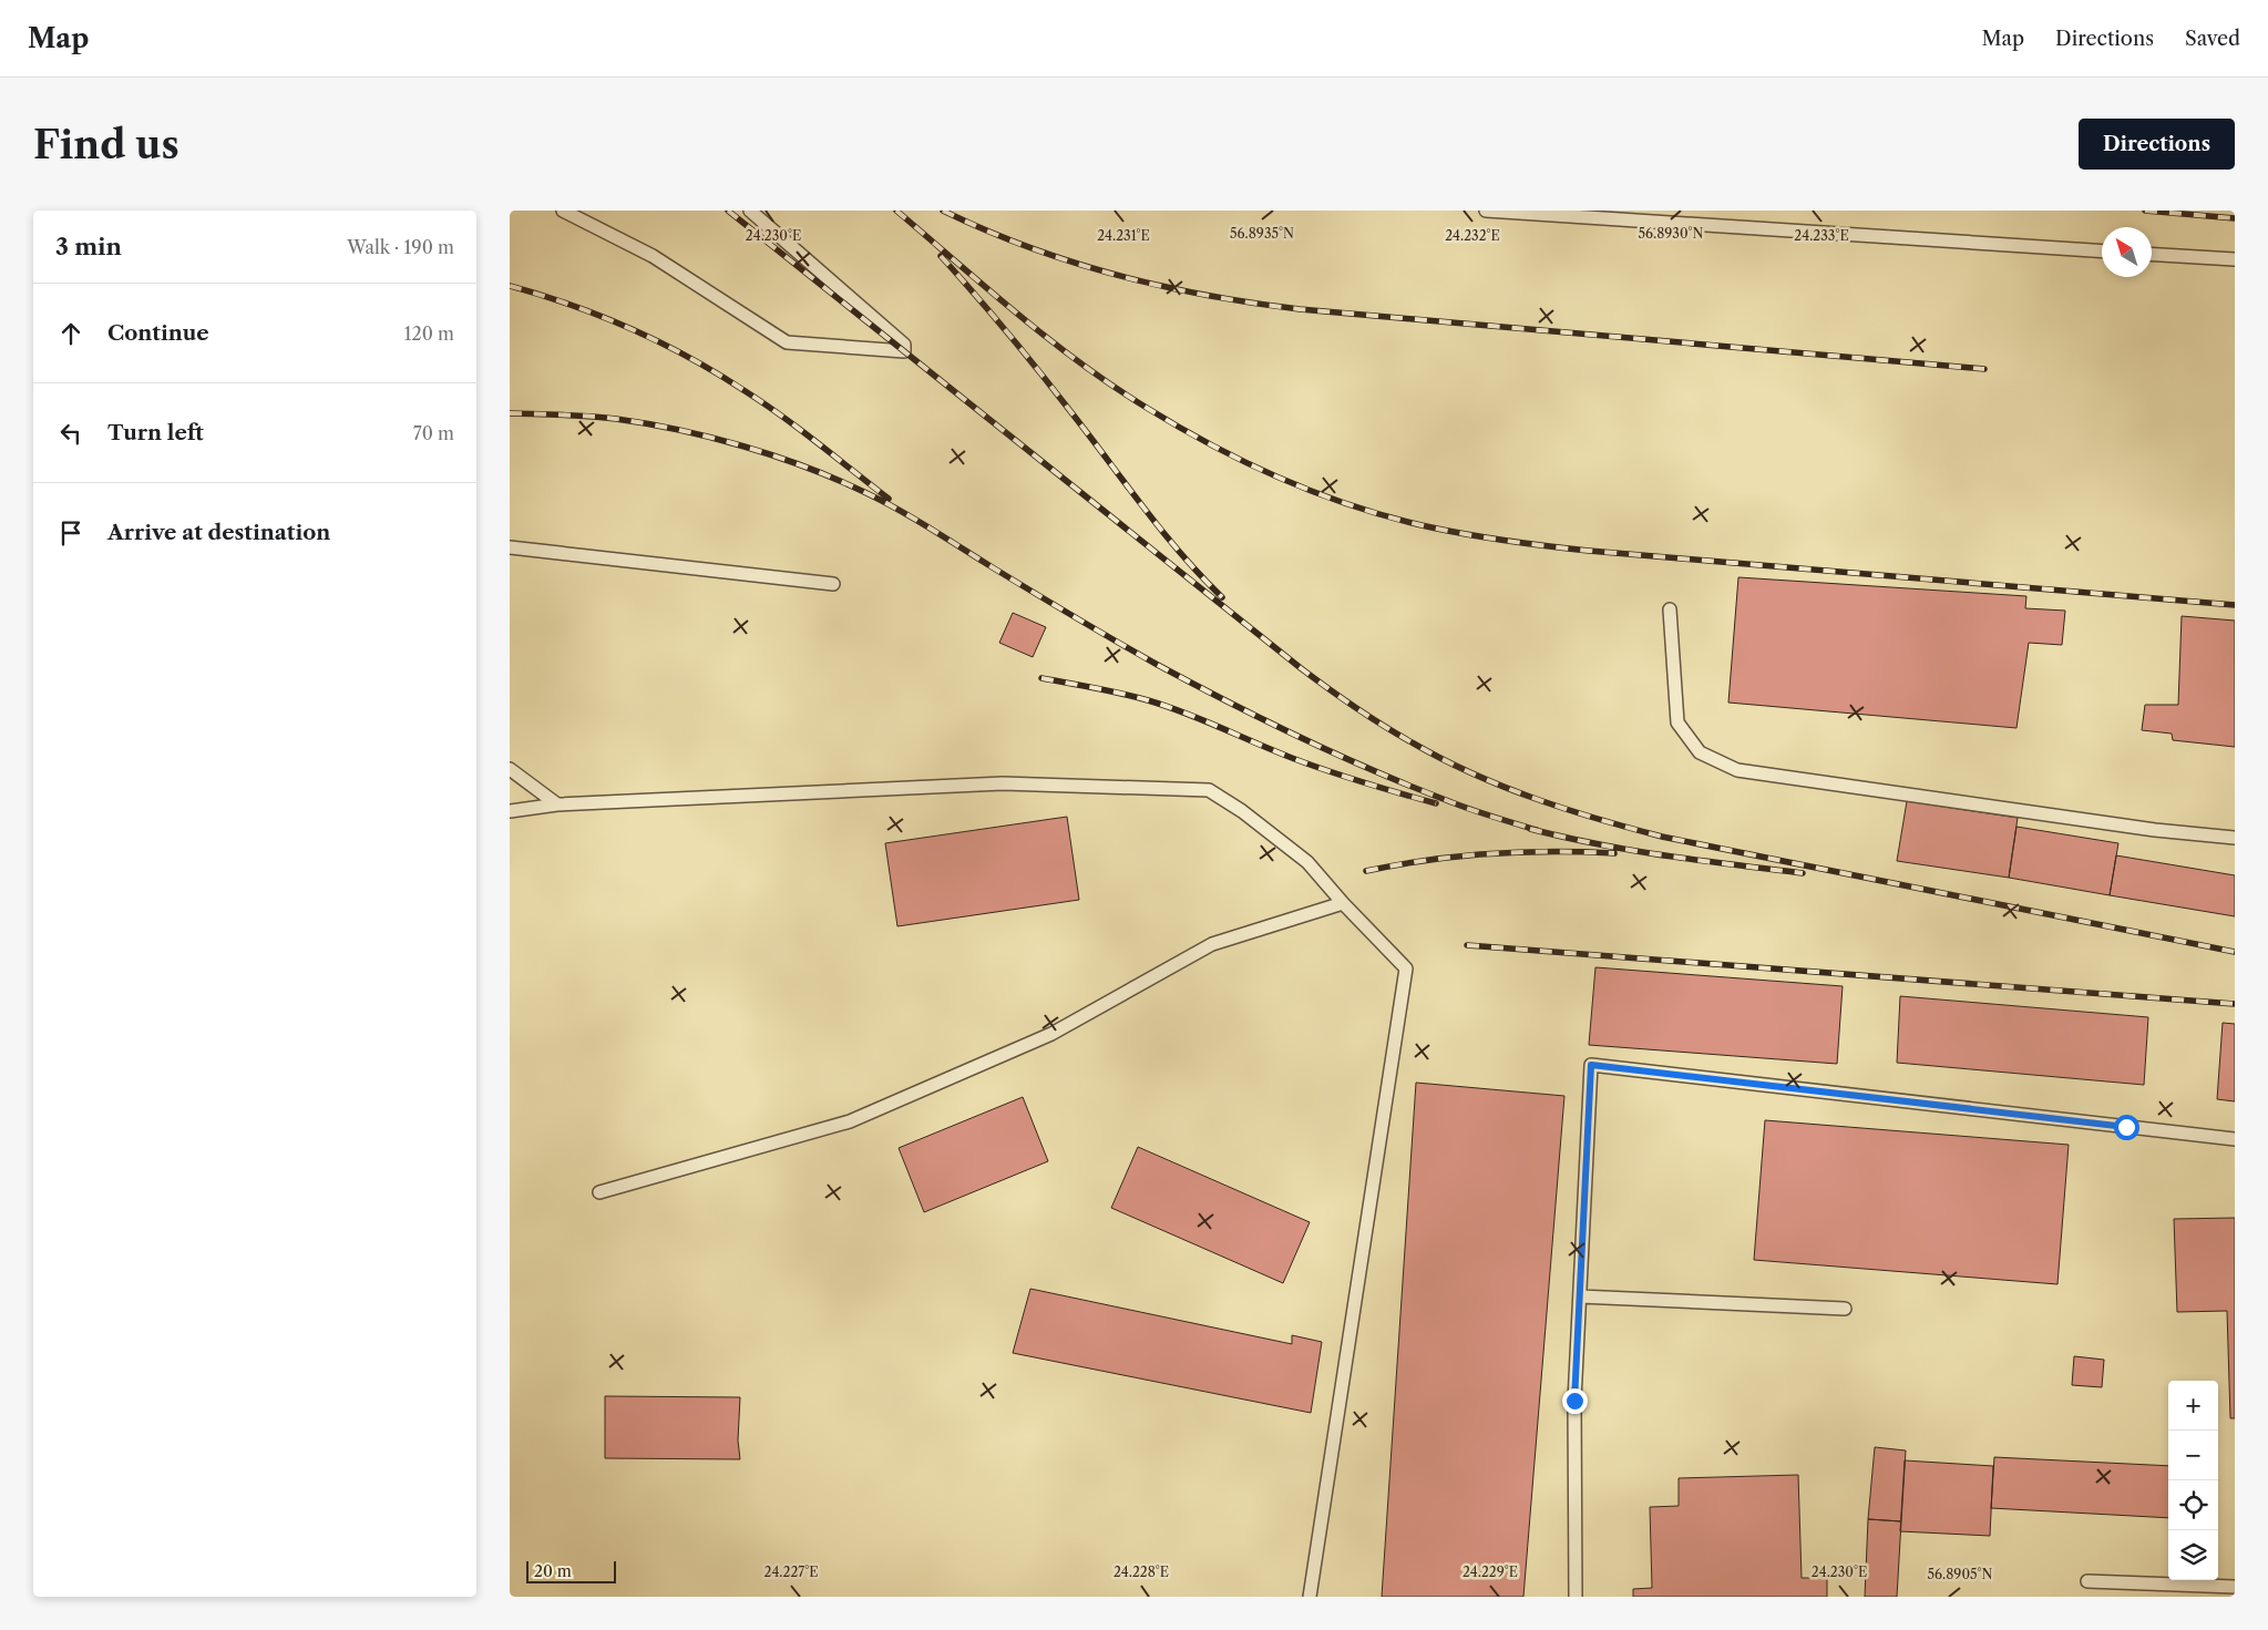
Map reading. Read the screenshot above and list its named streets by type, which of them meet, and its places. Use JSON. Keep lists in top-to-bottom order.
{
  "scale_bar": "20 m",
  "north": "top left",
  "page": {
    "header": "Map",
    "nav": ["Map", "Directions", "Saved"],
    "buttons": "Directions",
    "title": "Find us",
    "heading": ["3 min", "Walk · 190 m"],
    "list": [
      ["Continue", "120 m"],
      ["Turn left", "70 m"],
      "Arrive at destination"
    ],
    "map_buttons": ["+", "−"],
    "scale": "20 m"
  },
  "coordinates": [
    "56.8935°N",
    "56.8930°N",
    "24.230°E",
    "24.231°E",
    "24.232°E",
    "24.233°E",
    "24.227°E",
    "24.228°E",
    "24.229°E",
    "56.8905°N"
  ]
}
